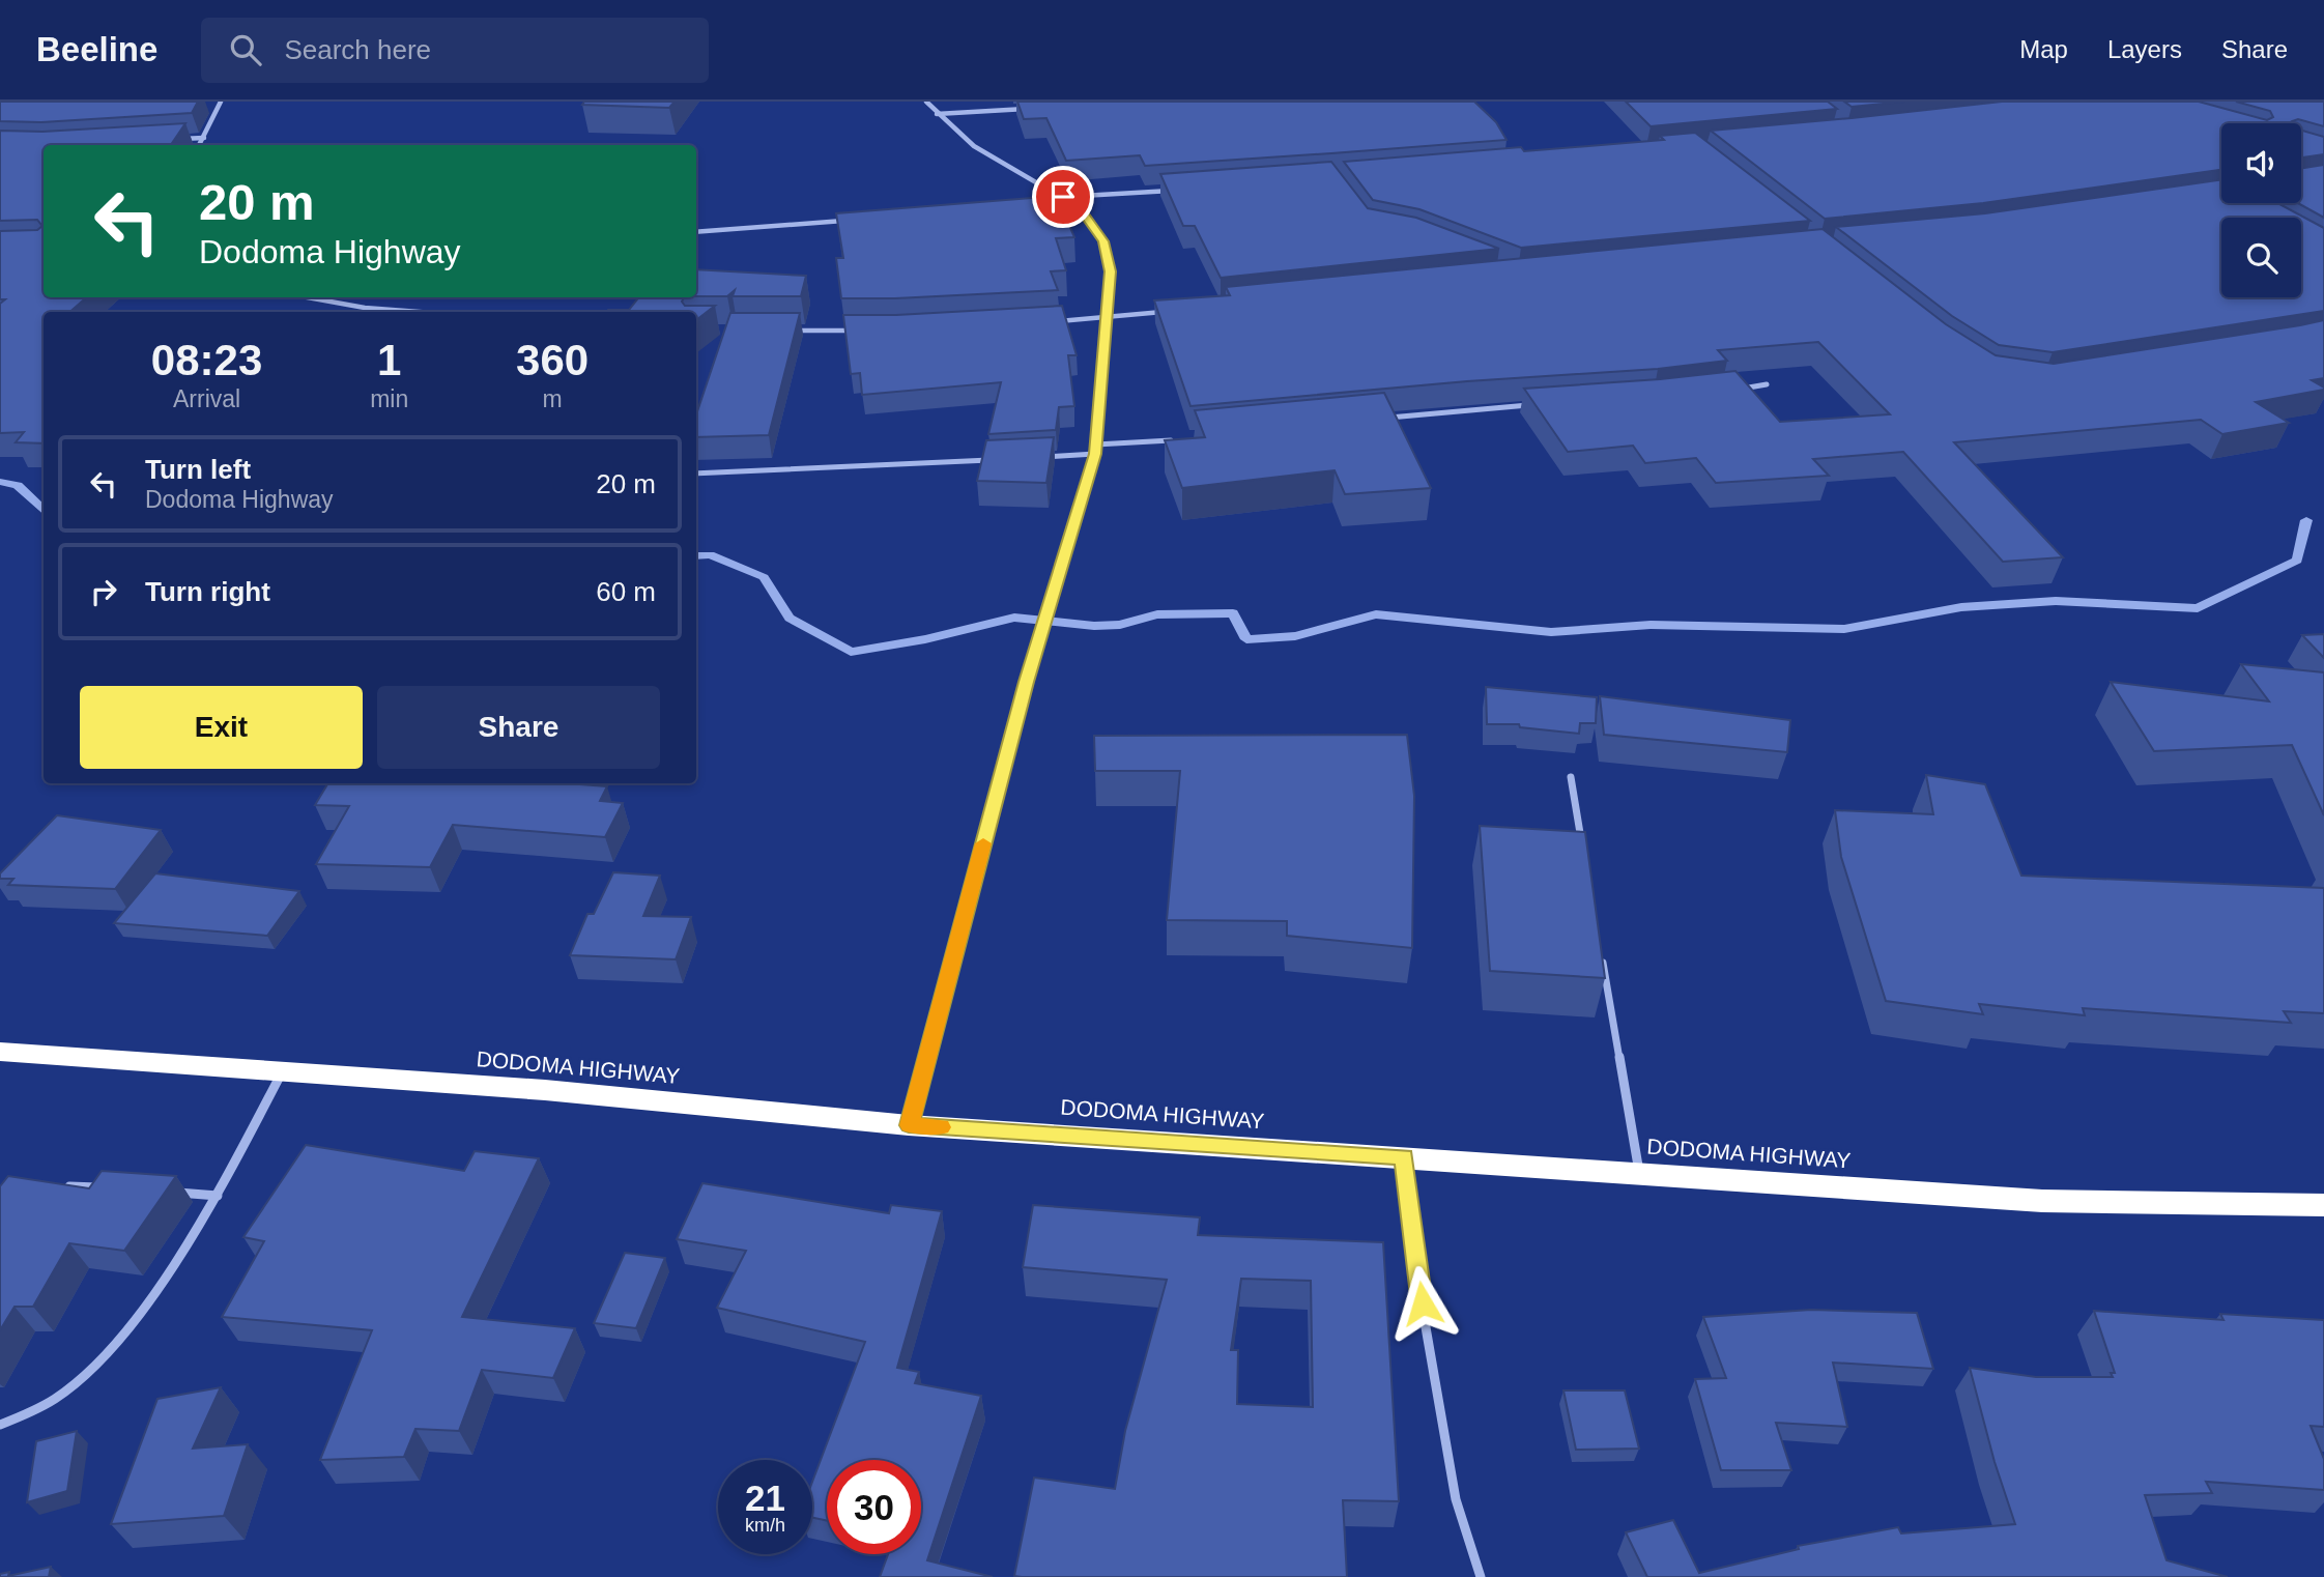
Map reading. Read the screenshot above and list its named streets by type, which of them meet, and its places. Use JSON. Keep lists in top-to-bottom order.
{
  "streets": {
    "highway": ["DODOMA HIGHWAY"]
  },
  "page": {
    "header": "Beeline",
    "search": "Search here",
    "nav": ["Map", "Layers", "Share"],
    "turn": ["20 m", "Dodoma Highway"],
    "eta": [
      "08:23",
      "Arrival",
      "1",
      "min",
      "360",
      "m"
    ],
    "list": [
      {
        "name": "Turn left",
        "note": "Dodoma Highway",
        "value": "20 m"
      },
      {
        "name": "Turn right",
        "value": "60 m"
      }
    ],
    "buttons": ["Exit", "Share"],
    "speed": "21 km/h",
    "limit": "30"
  }
}
